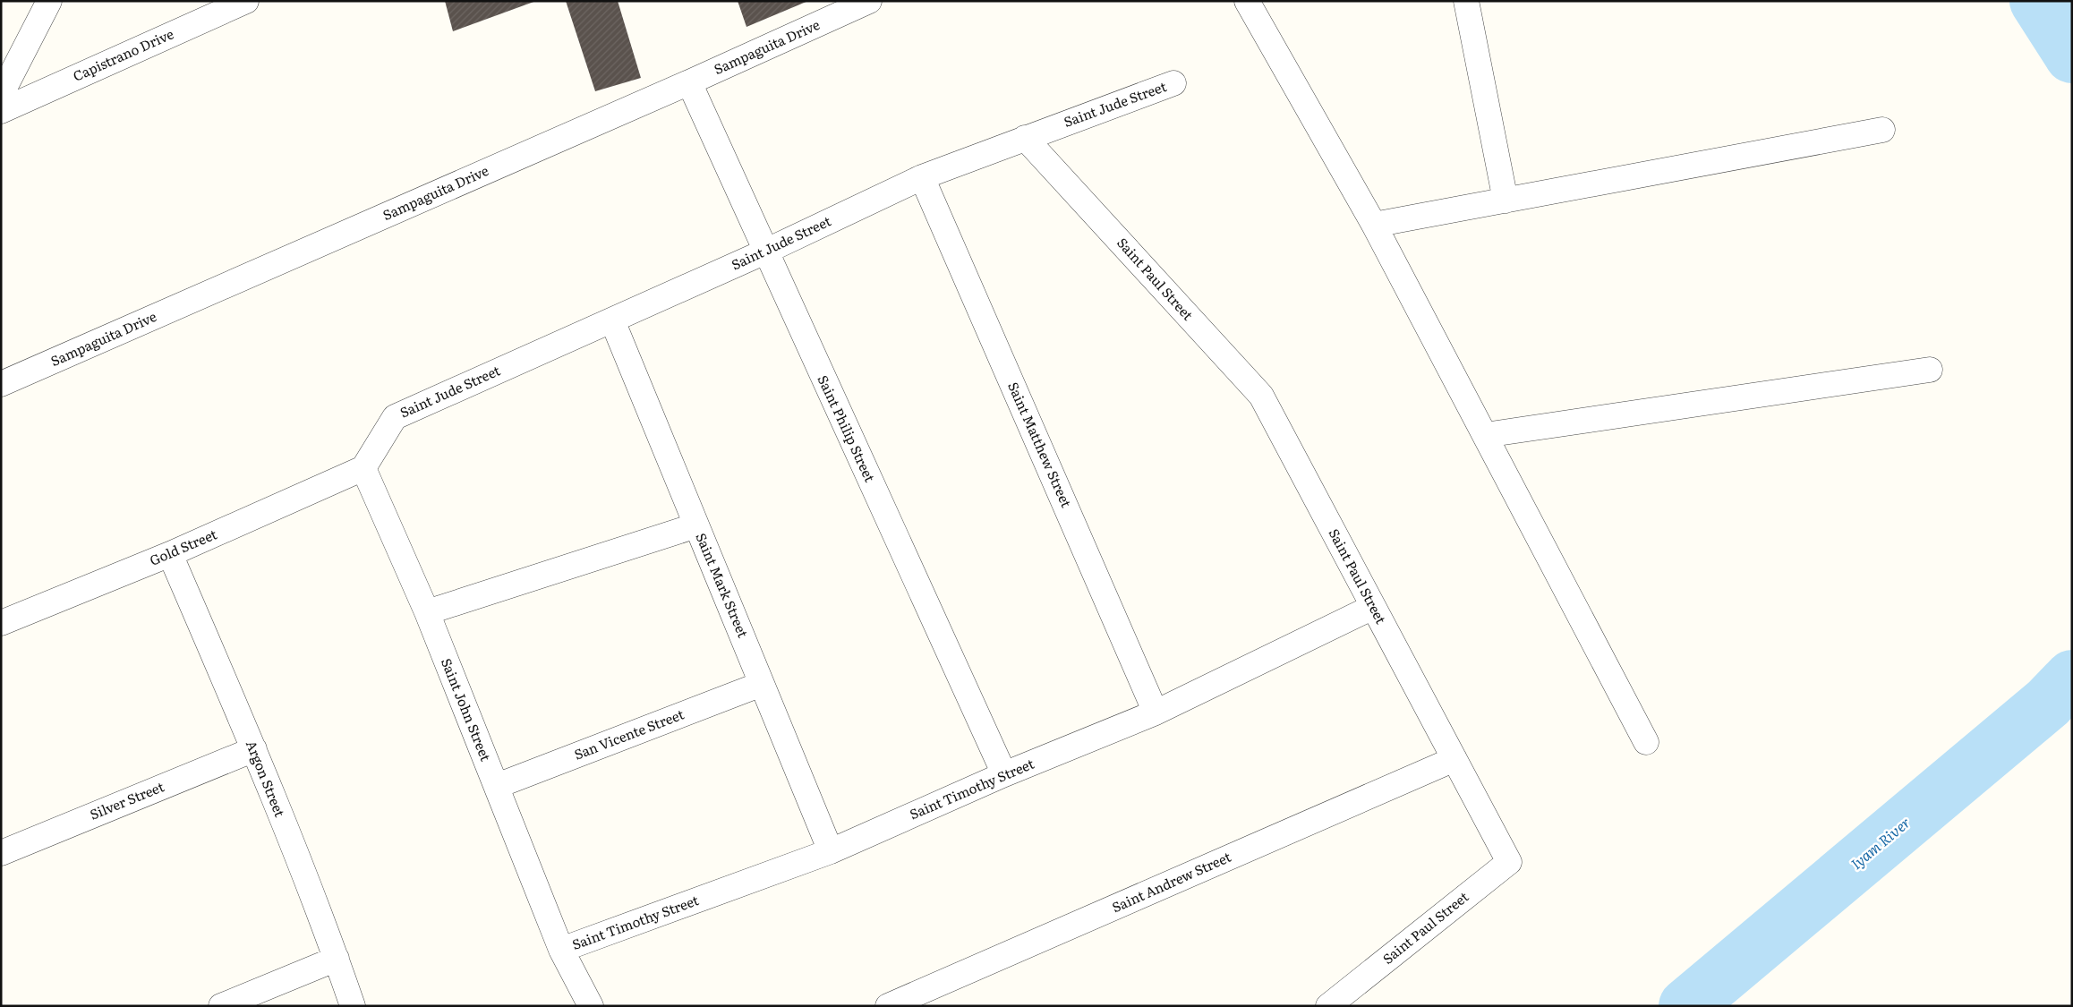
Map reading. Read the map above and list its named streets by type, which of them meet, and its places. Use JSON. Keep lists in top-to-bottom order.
{
  "streets": {
    "street": [
      "Sampaguita Drive",
      "Capistrano Drive",
      "Saint Jude Street",
      "Saint Paul Street",
      "Saint Philip Street",
      "Saint Matthew Street",
      "Gold Street",
      "Saint Mark Street",
      "Saint John Street",
      "San Vicente Street",
      "Argon Street",
      "Saint Timothy Street",
      "Silver Street",
      "Saint Andrew Street"
    ]
  },
  "crossings": [
    ["Sampaguita Drive", "Saint Philip Street"],
    ["Saint Jude Street", "Saint Paul Street"],
    ["Saint Jude Street", "Saint Philip Street"],
    ["Saint Jude Street", "Saint Matthew Street"],
    ["Saint Jude Street", "Gold Street"],
    ["Saint Jude Street", "Saint Mark Street"],
    ["Saint Jude Street", "Saint John Street"],
    ["Saint Paul Street", "Saint Timothy Street"],
    ["Saint Paul Street", "Saint Andrew Street"],
    ["Saint Philip Street", "Saint Timothy Street"],
    ["Saint Matthew Street", "Saint Timothy Street"],
    ["Gold Street", "Saint John Street"],
    ["Gold Street", "Argon Street"],
    ["Saint Mark Street", "San Vicente Street"],
    ["Saint Mark Street", "Saint Timothy Street"],
    ["Saint John Street", "San Vicente Street"],
    ["Saint John Street", "Saint Timothy Street"],
    ["Argon Street", "Silver Street"]
  ],
  "water": ["Iyam River"]
}
